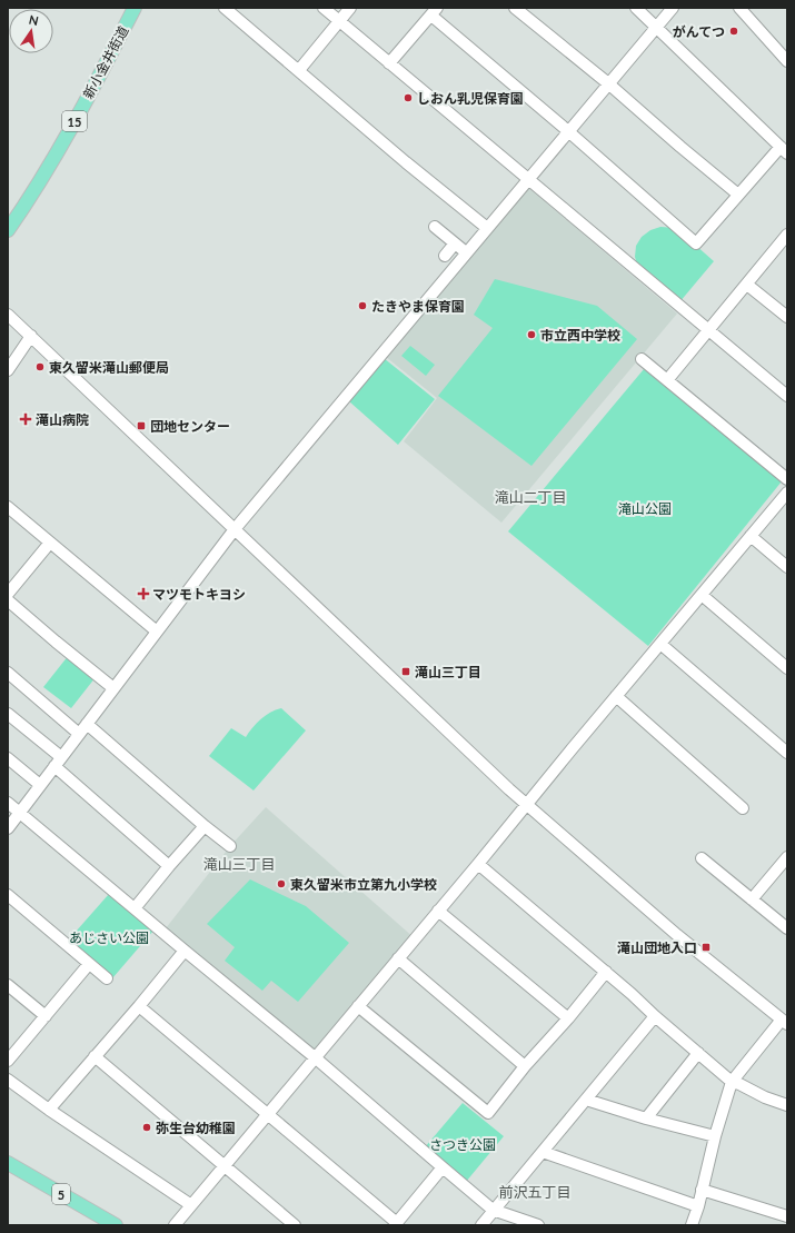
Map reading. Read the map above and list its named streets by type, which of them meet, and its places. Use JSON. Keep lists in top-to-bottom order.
{
  "streets": {
    "main road": ["新小金井街道", "15", "5"]
  },
  "districts": ["滝山二丁目", "滝山三丁目", "前沢五丁目"],
  "parks": ["滝山公園", "あじさい公園", "さつき公園"],
  "places": {
    "other": [
      "がんてつ",
      "しおん乳児保育園",
      "たきやま保育園",
      "市立西中学校",
      "東久留米滝山郵便局",
      "東久留米市立第九小学校",
      "弥生台幼稚園"
    ],
    "health": ["滝山病院", "マツモトキヨシ"],
    "transit": ["団地センター", "滝山三丁目", "滝山団地入口"]
  },
  "north": "top"
}
